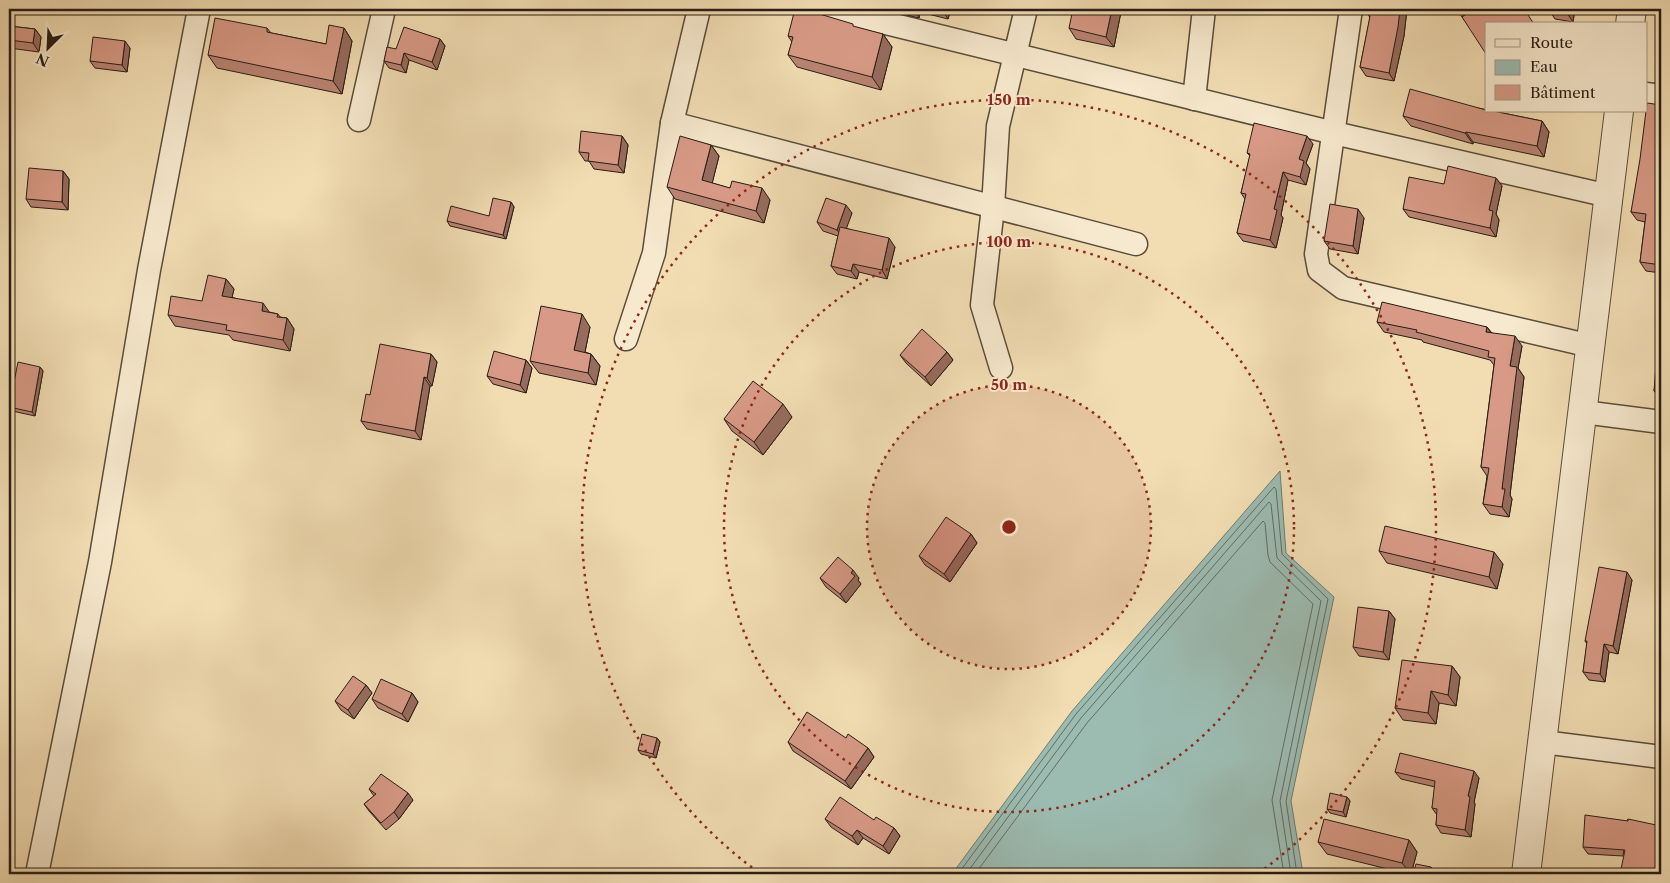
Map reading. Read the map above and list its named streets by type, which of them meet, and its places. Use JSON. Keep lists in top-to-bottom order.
{
  "legend": ["Route", "Eau", "Bâtiment"],
  "north": "bottom left",
  "rings": ["150 m", "100 m", "50 m"]
}
